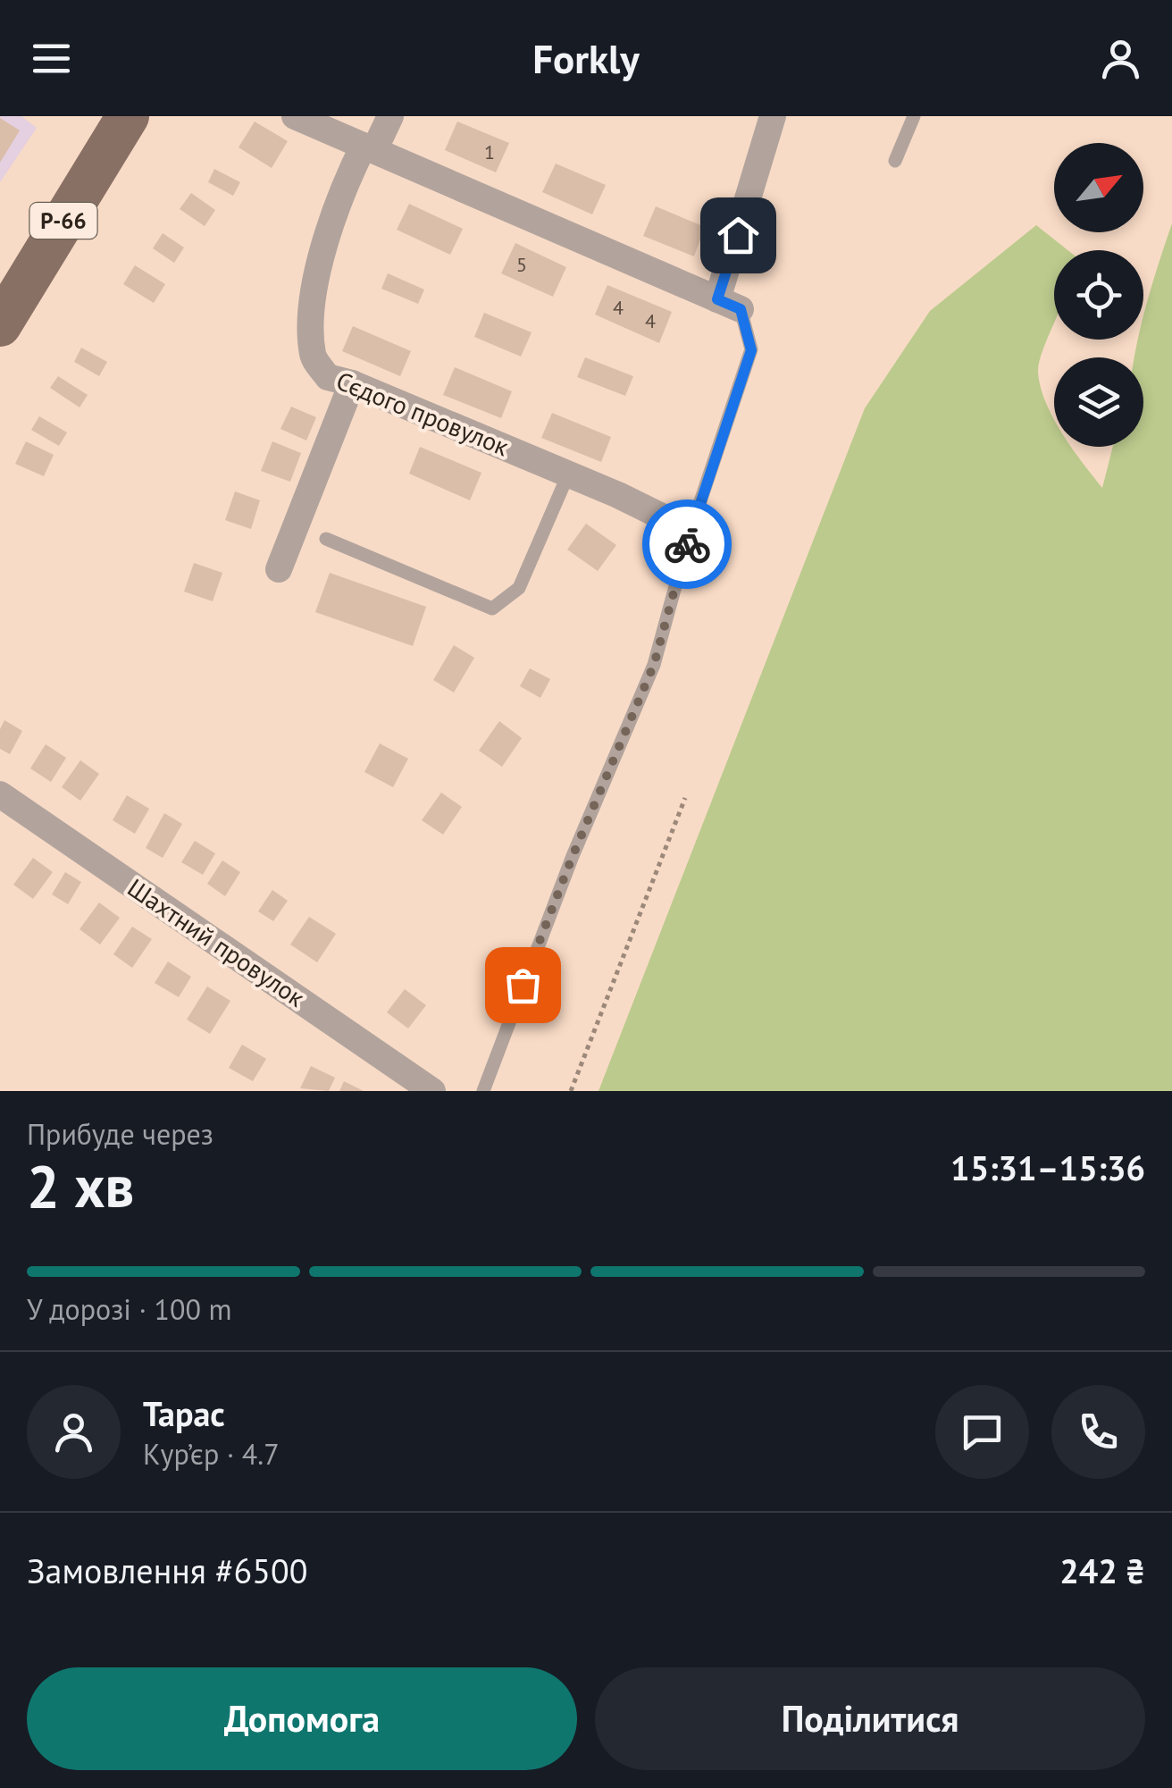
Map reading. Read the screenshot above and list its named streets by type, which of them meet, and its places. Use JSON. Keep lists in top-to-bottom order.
{
  "streets": {
    "main road": ["Р-66"],
    "street": ["Сєдого провулок", "Шахтний провулок"]
  },
  "house_numbers": [
    "1",
    "5",
    "4",
    "4"
  ],
  "north": "top right",
  "page": {
    "header": "Forkly",
    "heading": ["2 хв", "Прибуде через", "15:31–15:36"],
    "panel": [
      "Тарас",
      "Кур’єр · 4.7",
      "Замовлення #6500",
      "242 ₴"
    ],
    "bar": "У дорозі · 100 m",
    "buttons": ["Допомога", "Поділитися"]
  }
}
